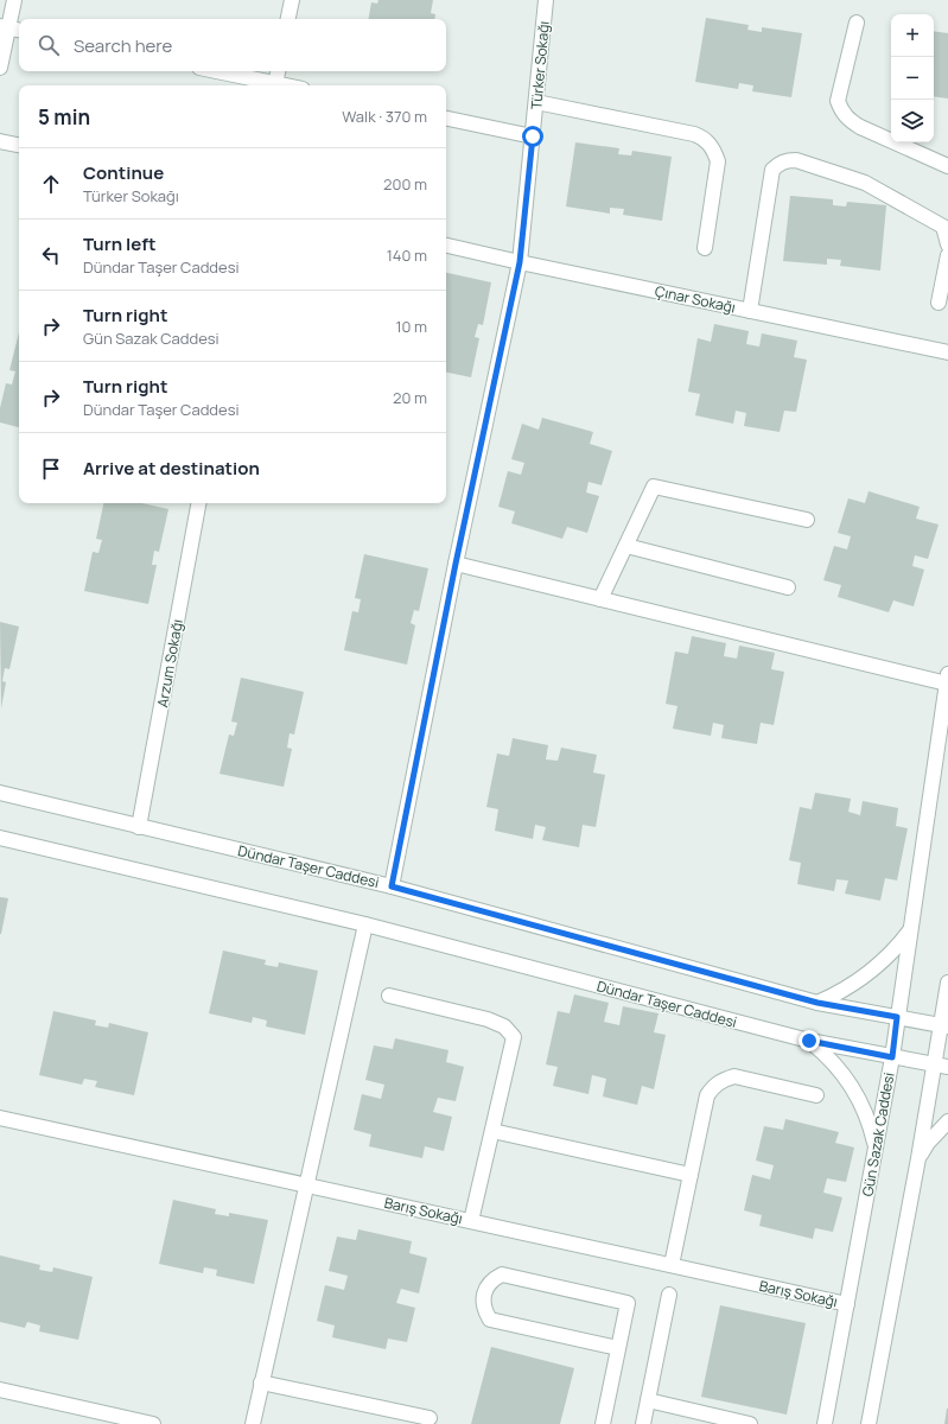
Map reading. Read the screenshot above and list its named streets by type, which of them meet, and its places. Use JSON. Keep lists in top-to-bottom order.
{
  "streets": {
    "street": [
      "Türker Sokağı",
      "Çınar Sokağı",
      "Arzum Sokağı",
      "Dündar Taşer Caddesi",
      "Gün Sazak Caddesi",
      "Barış Sokağı"
    ]
  },
  "crossings": [
    ["Türker Sokağı", "Çınar Sokağı"],
    ["Türker Sokağı", "Dündar Taşer Caddesi"],
    ["Arzum Sokağı", "Dündar Taşer Caddesi"],
    ["Dündar Taşer Caddesi", "Gün Sazak Caddesi"],
    ["Gün Sazak Caddesi", "Barış Sokağı"]
  ],
  "page": {
    "map_buttons": ["+", "−"],
    "search": "Search here",
    "heading": ["5 min", "Walk · 370 m"],
    "list": [
      ["Continue", "Türker Sokağı", "200 m"],
      ["Turn left", "Dündar Taşer Caddesi", "140 m"],
      ["Turn right", "Gün Sazak Caddesi", "10 m"],
      ["Turn right", "Dündar Taşer Caddesi", "20 m"],
      "Arrive at destination"
    ]
  }
}
